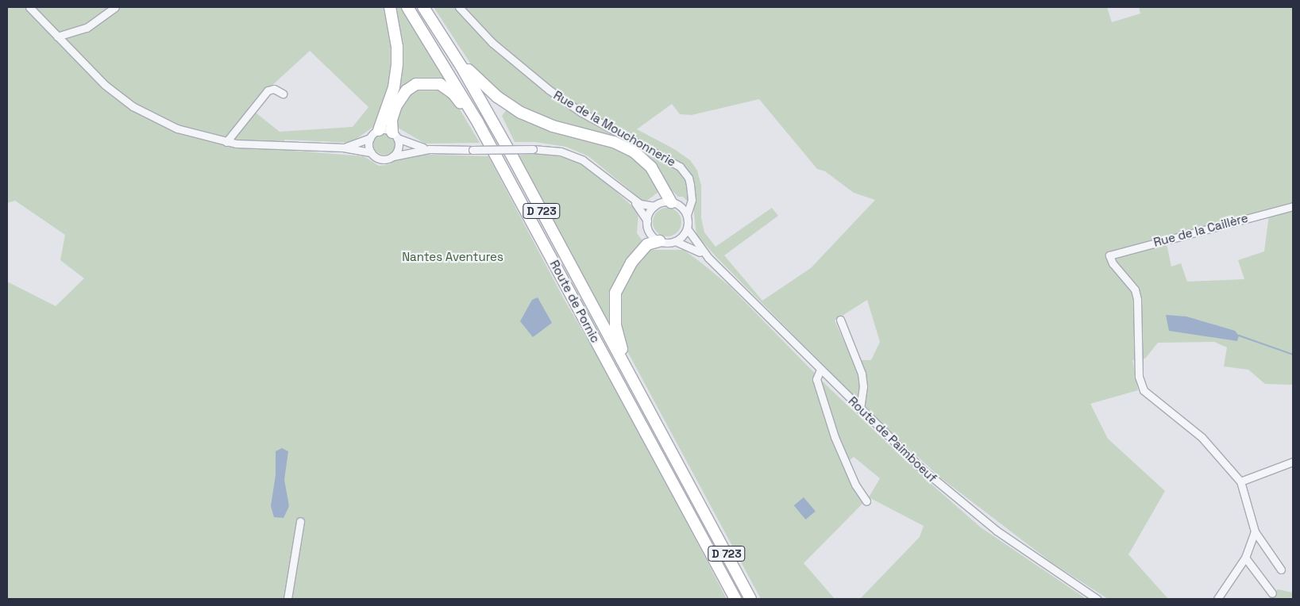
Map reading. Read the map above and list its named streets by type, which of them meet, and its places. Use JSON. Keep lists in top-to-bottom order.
{
  "streets": {
    "highway": ["D 723", "Route de Pornic"],
    "street": ["Rue de la Mouchonnerie", "Rue de la Caillère", "Route de Paimboeuf"]
  },
  "crossings": [
    ["Rue de la Mouchonnerie", "Route de Paimboeuf"]
  ],
  "parks": ["Nantes Aventures"]
}
